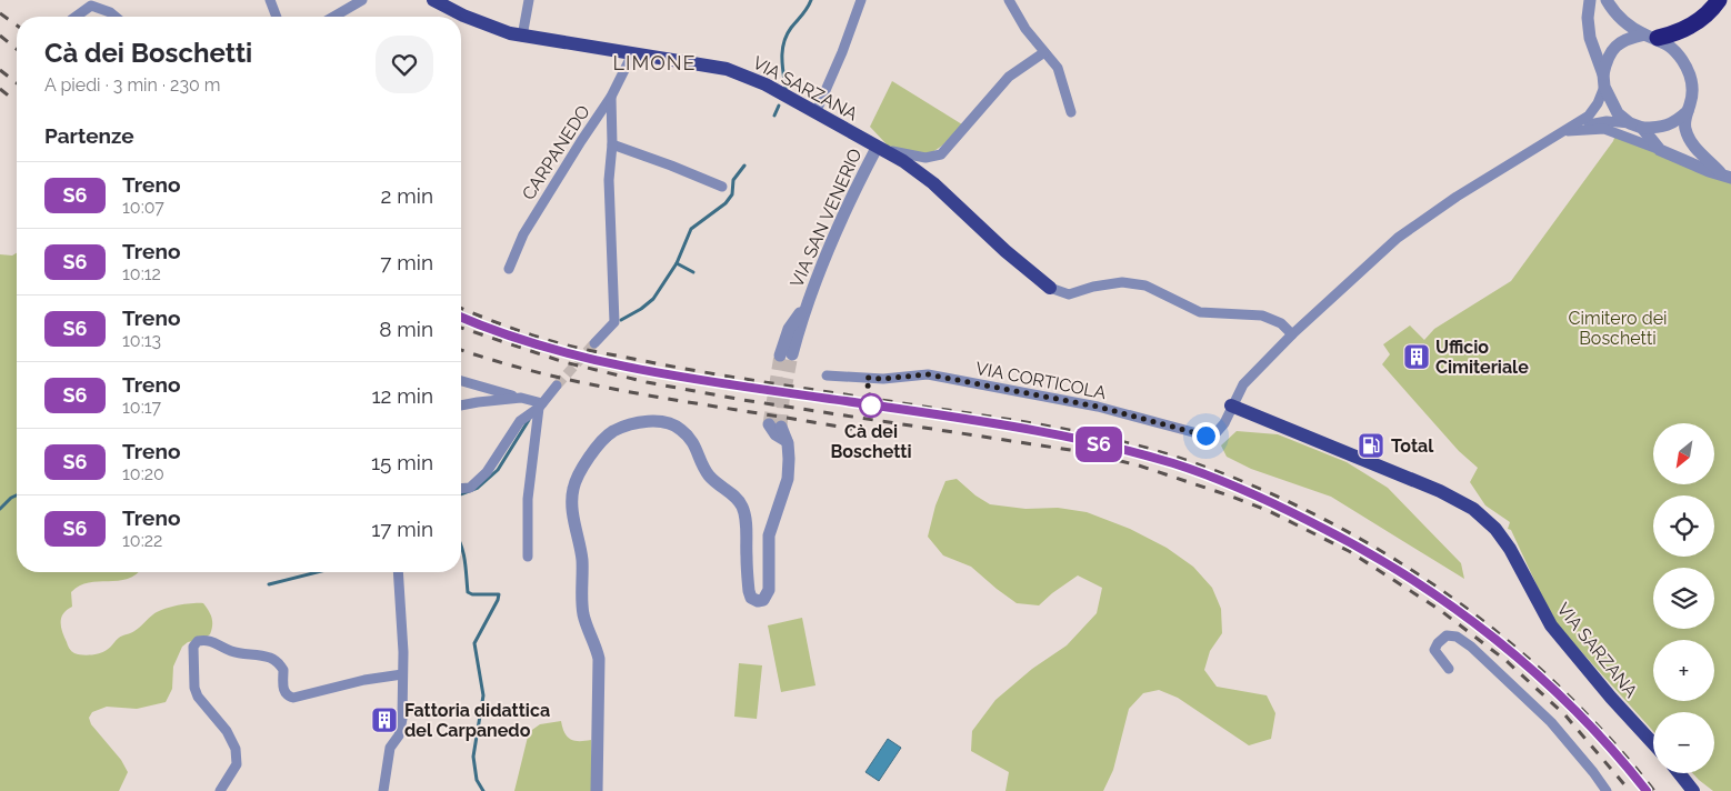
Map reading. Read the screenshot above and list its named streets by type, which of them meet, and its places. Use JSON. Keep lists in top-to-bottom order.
{
  "streets": {
    "main road": ["VIA SARZANA"],
    "street": ["CARPANEDO", "VIA SAN VENERIO", "VIA CORTICOLA"]
  },
  "crossings": [
    ["VIA SARZANA", "CARPANEDO"],
    ["VIA SARZANA", "VIA SAN VENERIO"],
    ["VIA SARZANA", "VIA CORTICOLA"]
  ],
  "districts": ["LIMONE"],
  "parks": ["Cimitero dei Boschetti"],
  "places": {
    "building": ["Ufficio Cimiteriale", "Fattoria didattica del Carpanedo"],
    "other": ["Cà dei Boschetti"],
    "fuel station": ["Total"]
  },
  "north": "bottom left",
  "page": {
    "on_map": "S6",
    "heading": [
      ["Cà dei Boschetti", "A piedi · 3 min · 230 m"],
      "Partenze"
    ],
    "list": [
      {
        "mark": "S6",
        "name": "Treno",
        "note": "10:07",
        "value": "2 min"
      },
      {
        "mark": "S6",
        "name": "Treno",
        "note": "10:12",
        "value": "7 min"
      },
      {
        "mark": "S6",
        "name": "Treno",
        "note": "10:13",
        "value": "8 min"
      },
      {
        "mark": "S6",
        "name": "Treno",
        "note": "10:17",
        "value": "12 min"
      },
      {
        "mark": "S6",
        "name": "Treno",
        "note": "10:20",
        "value": "15 min"
      },
      {
        "mark": "S6",
        "name": "Treno",
        "note": "10:22",
        "value": "17 min"
      }
    ],
    "map_buttons": ["+", "−"]
  }
}
